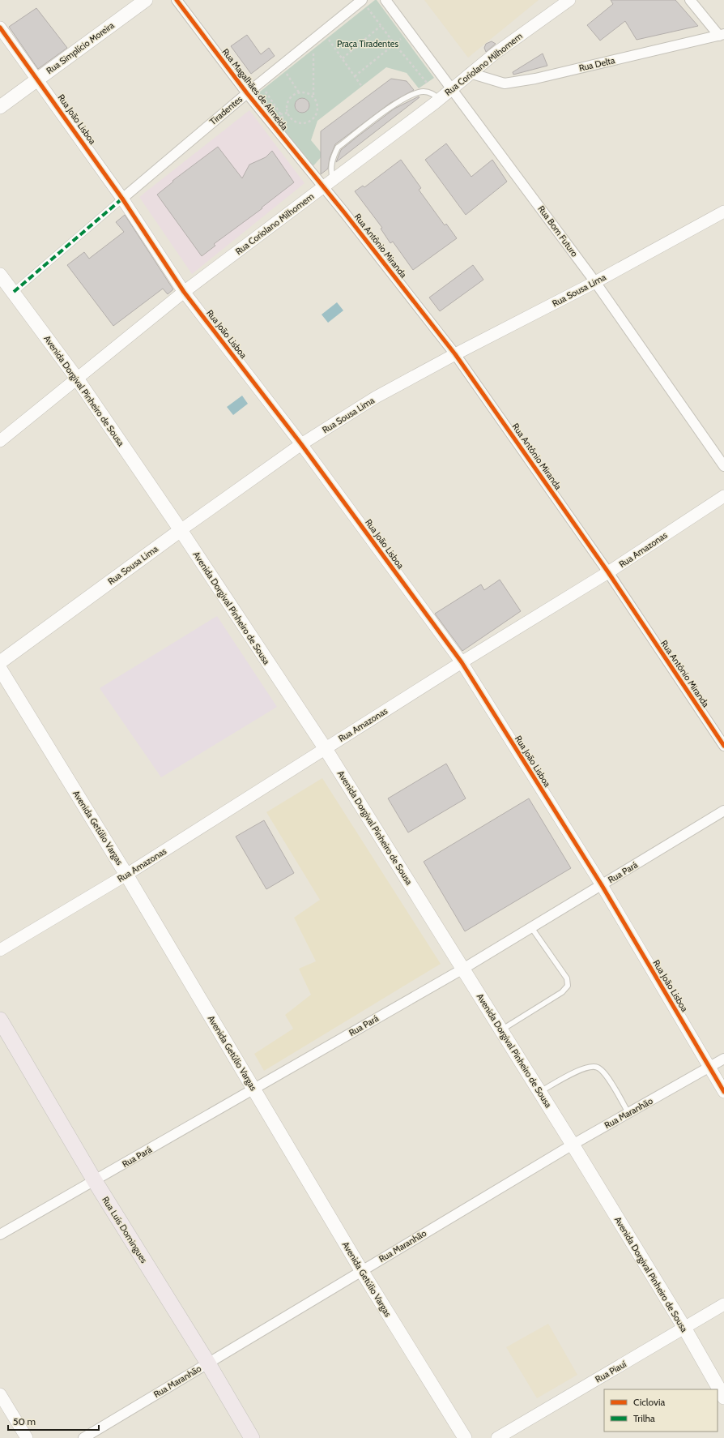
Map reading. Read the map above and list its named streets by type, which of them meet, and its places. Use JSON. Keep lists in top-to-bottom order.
{
  "streets": {
    "main road": [
      "Rua Simplício Moreira",
      "Rua Sousa Lima",
      "Avenida Dorgival Pinheiro de Sousa",
      "Avenida Getúlio Vargas",
      "Rua Luís Domingues"
    ],
    "street": [
      "Rua Coriolano Milhomem",
      "Rua Delta",
      "Rua Magalhães de Almeida",
      "Tiradentes",
      "Rua João Lisboa",
      "Rua Bom Futuro",
      "Rua Antônio Miranda",
      "Rua Amazonas",
      "Rua Pará",
      "Rua Maranhão",
      "Rua Piauí"
    ]
  },
  "crossings": [
    ["Rua Simplício Moreira", "Rua João Lisboa"],
    ["Rua Coriolano Milhomem", "Rua Delta"],
    ["Rua Coriolano Milhomem", "Rua Magalhães de Almeida"],
    ["Rua Coriolano Milhomem", "Rua João Lisboa"],
    ["Rua Coriolano Milhomem", "Rua Bom Futuro"],
    ["Rua Coriolano Milhomem", "Rua Antônio Miranda"],
    ["Rua Coriolano Milhomem", "Avenida Dorgival Pinheiro de Sousa"],
    ["Rua Magalhães de Almeida", "Tiradentes"],
    ["Rua Magalhães de Almeida", "Rua Antônio Miranda"],
    ["Tiradentes", "Rua João Lisboa"],
    ["Rua João Lisboa", "Rua Sousa Lima"],
    ["Rua João Lisboa", "Rua Amazonas"],
    ["Rua João Lisboa", "Rua Pará"],
    ["Rua João Lisboa", "Rua Maranhão"],
    ["Rua Bom Futuro", "Rua Sousa Lima"],
    ["Rua Antônio Miranda", "Rua Sousa Lima"],
    ["Rua Antônio Miranda", "Rua Amazonas"],
    ["Rua Sousa Lima", "Avenida Dorgival Pinheiro de Sousa"],
    ["Avenida Dorgival Pinheiro de Sousa", "Rua Amazonas"],
    ["Avenida Dorgival Pinheiro de Sousa", "Rua Pará"],
    ["Avenida Dorgival Pinheiro de Sousa", "Rua Maranhão"],
    ["Avenida Dorgival Pinheiro de Sousa", "Rua Piauí"],
    ["Rua Amazonas", "Avenida Getúlio Vargas"],
    ["Avenida Getúlio Vargas", "Rua Pará"],
    ["Avenida Getúlio Vargas", "Rua Maranhão"],
    ["Rua Pará", "Rua Luís Domingues"],
    ["Rua Maranhão", "Rua Luís Domingues"]
  ],
  "parks": ["Praça Tiradentes"],
  "legend": ["Ciclovia", "Trilha"],
  "scale_bar": "50 m"
}
